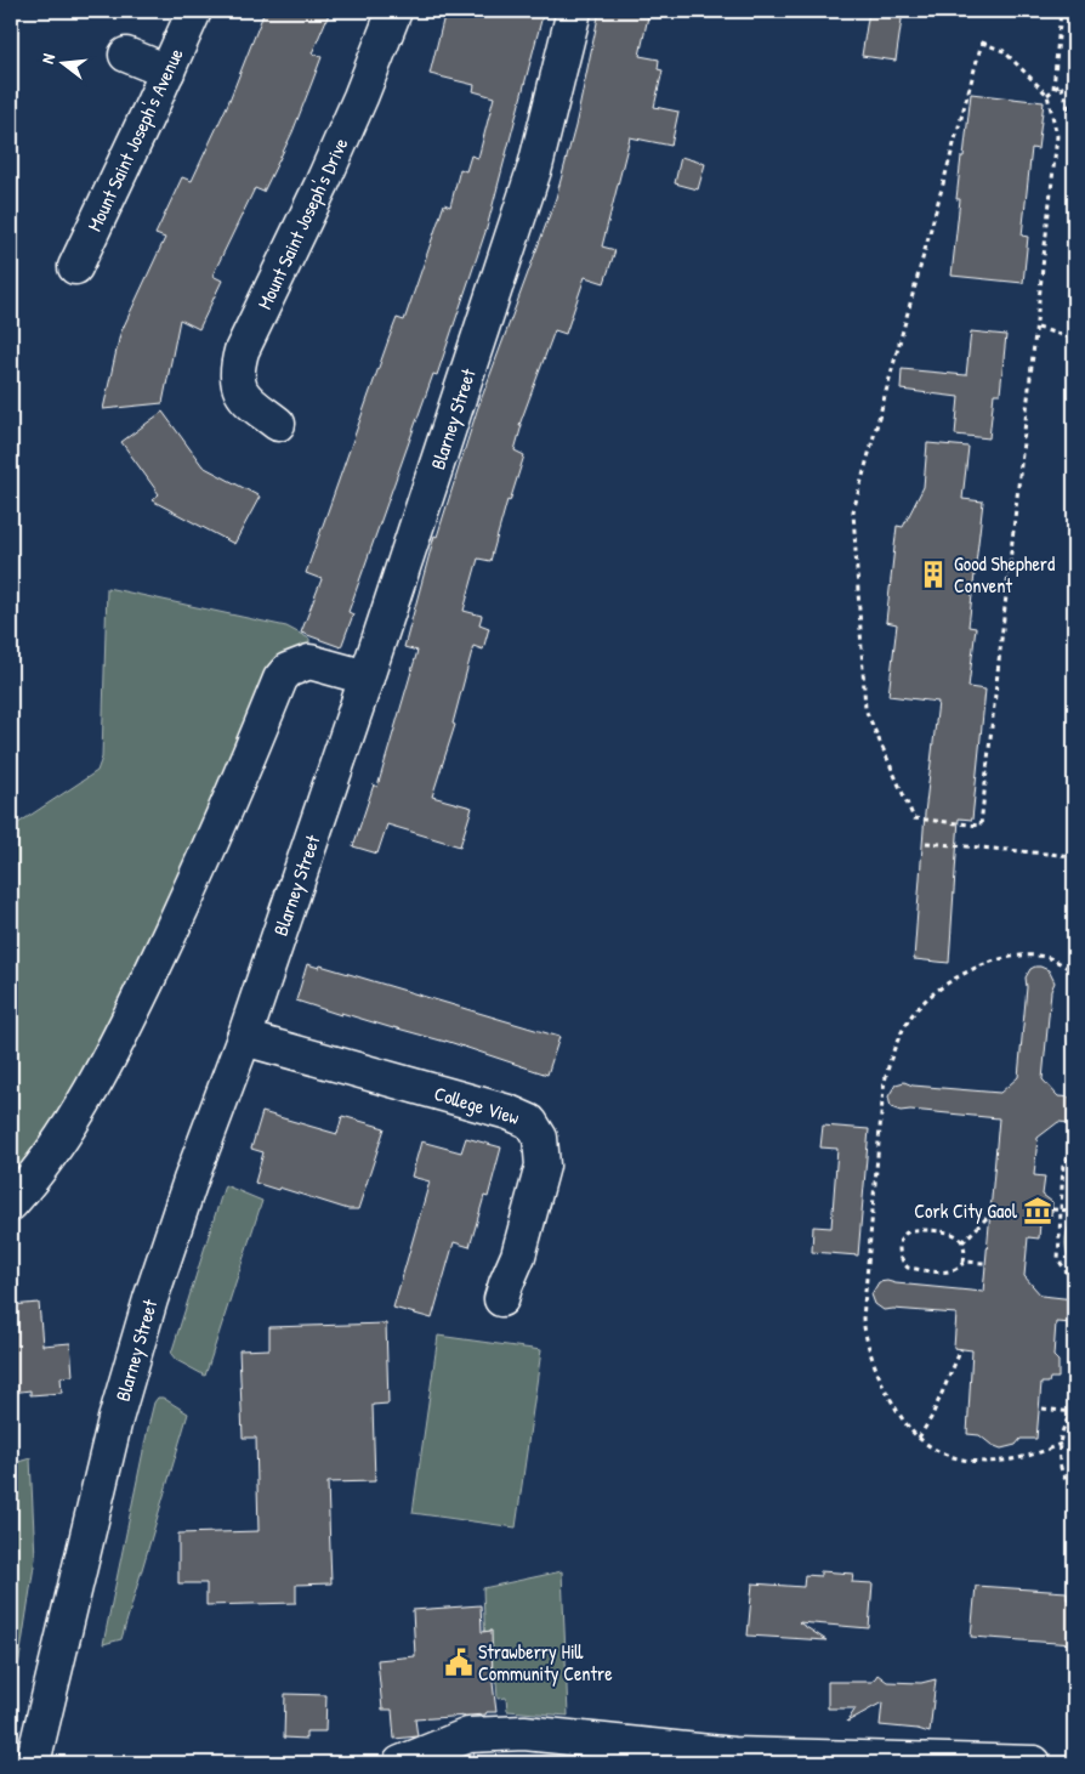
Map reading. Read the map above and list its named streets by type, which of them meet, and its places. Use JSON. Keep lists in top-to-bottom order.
{
  "streets": {
    "street": [
      "Mount Saint Joseph's Avenue",
      "Mount Saint Joseph's Drive",
      "Blarney Street",
      "College View"
    ]
  },
  "crossings": [
    ["Blarney Street", "College View"]
  ],
  "places": {
    "building": ["Good Shepherd Convent"],
    "museum": ["Cork City Gaol"],
    "public building": ["Strawberry Hill Community Centre"]
  },
  "north": "left"
}
